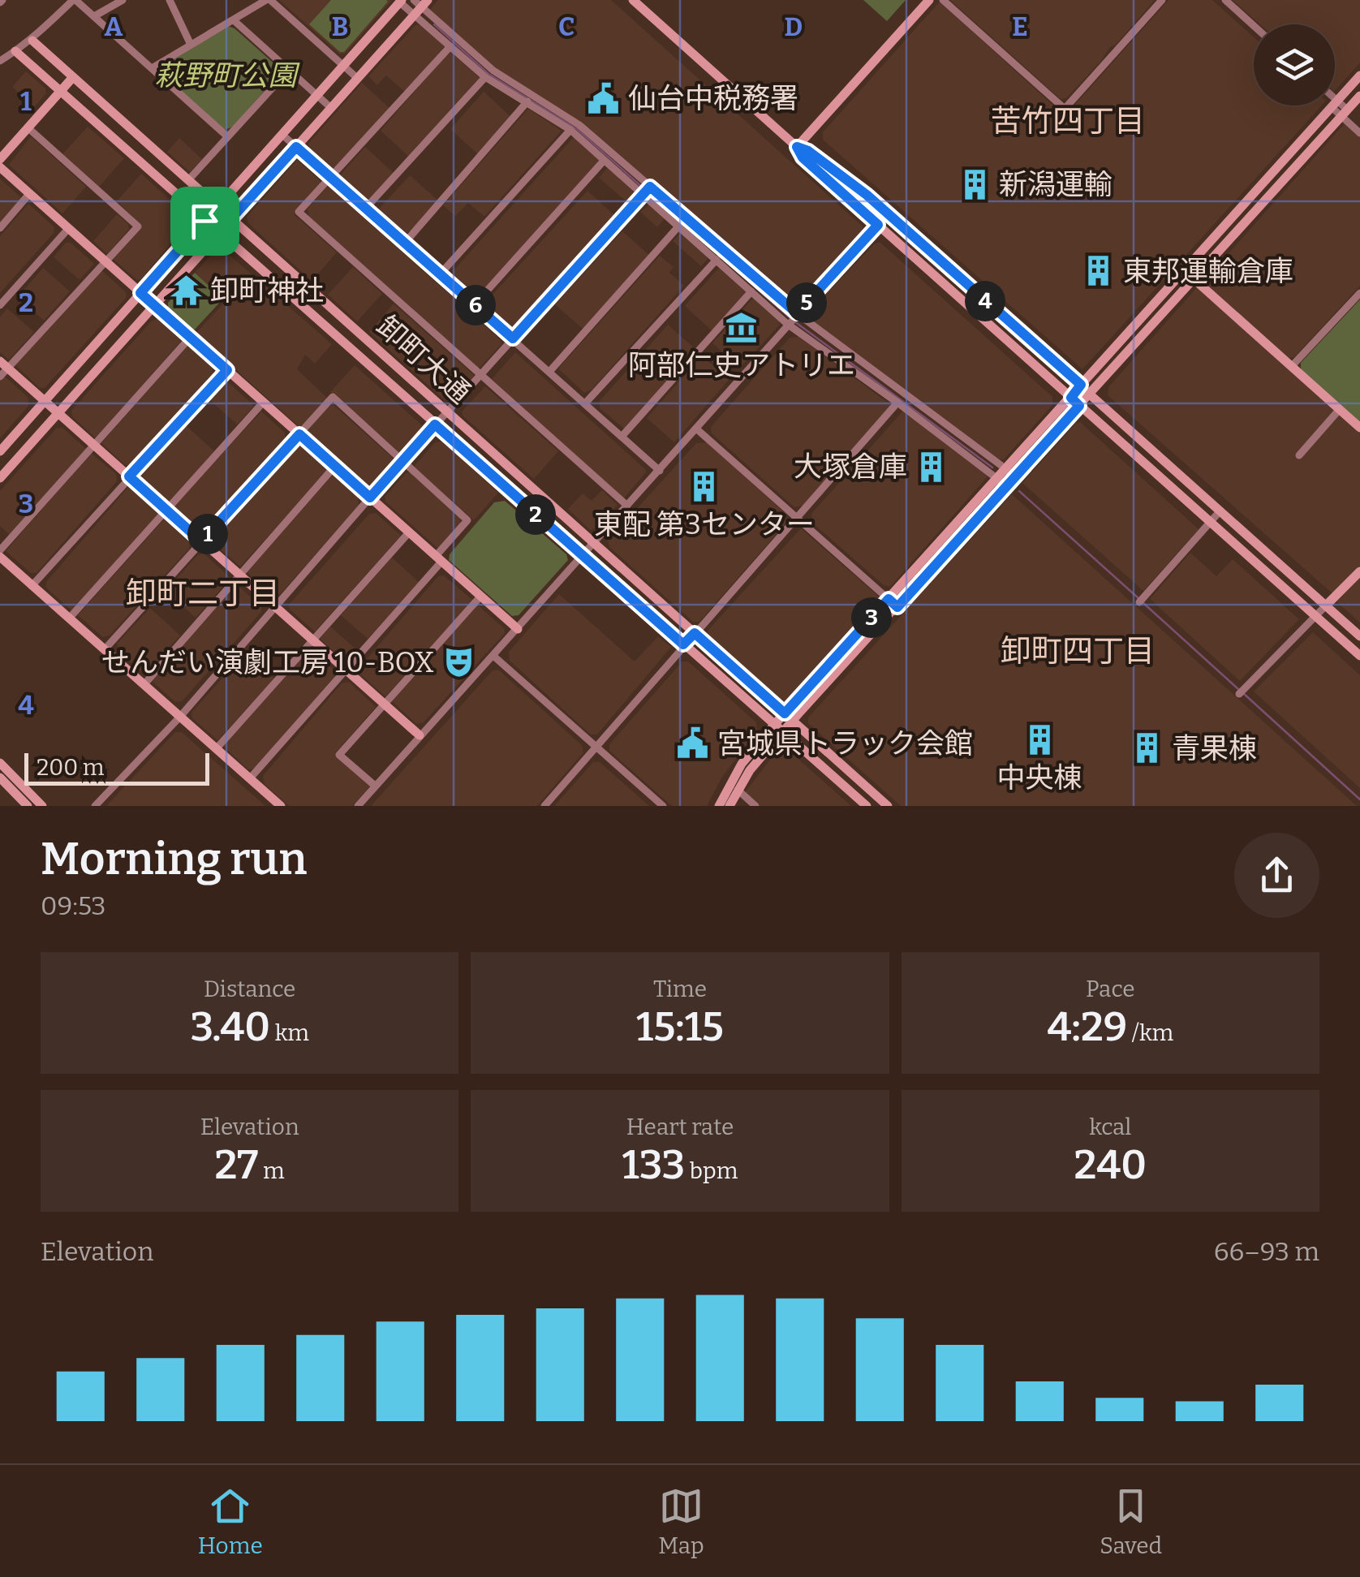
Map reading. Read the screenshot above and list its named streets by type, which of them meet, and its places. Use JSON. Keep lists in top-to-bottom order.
{
  "streets": {
    "street": ["卸町大通"]
  },
  "districts": ["苦竹四丁目", "卸町二丁目", "卸町四丁目"],
  "parks": ["萩野町公園"],
  "places": {
    "public building": ["仙台中税務署", "宮城県トラック会館"],
    "building": [
      "新潟運輸",
      "東邦運輸倉庫",
      "大塚倉庫",
      "東配 第3センター",
      "中央棟",
      "青果棟"
    ],
    "temple": ["卸町神社"],
    "museum": ["阿部仁史アトリエ"],
    "theatre": ["せんだい演劇工房 10-BOX"]
  },
  "scale_bar": "200 m",
  "page": {
    "pins": [
      "4",
      "5",
      "6",
      "2",
      "1",
      "3"
    ],
    "scale": "200 m",
    "heading": ["Morning run", "09:53"],
    "stats": [
      ["Distance", "3.40 km"],
      ["Time", "15:15"],
      ["Pace", "4:29 /km"],
      ["Elevation", "27 m"],
      ["Heart rate", "133 bpm"],
      ["kcal", "240"]
    ],
    "chart": ["Elevation", "66–93 m"],
    "tabs": ["Home", "Map", "Saved"]
  },
  "grid": {
    "columns": [
      "A",
      "B",
      "C",
      "D",
      "E"
    ],
    "rows": [
      "1",
      "2",
      "3",
      "4"
    ]
  }
}
